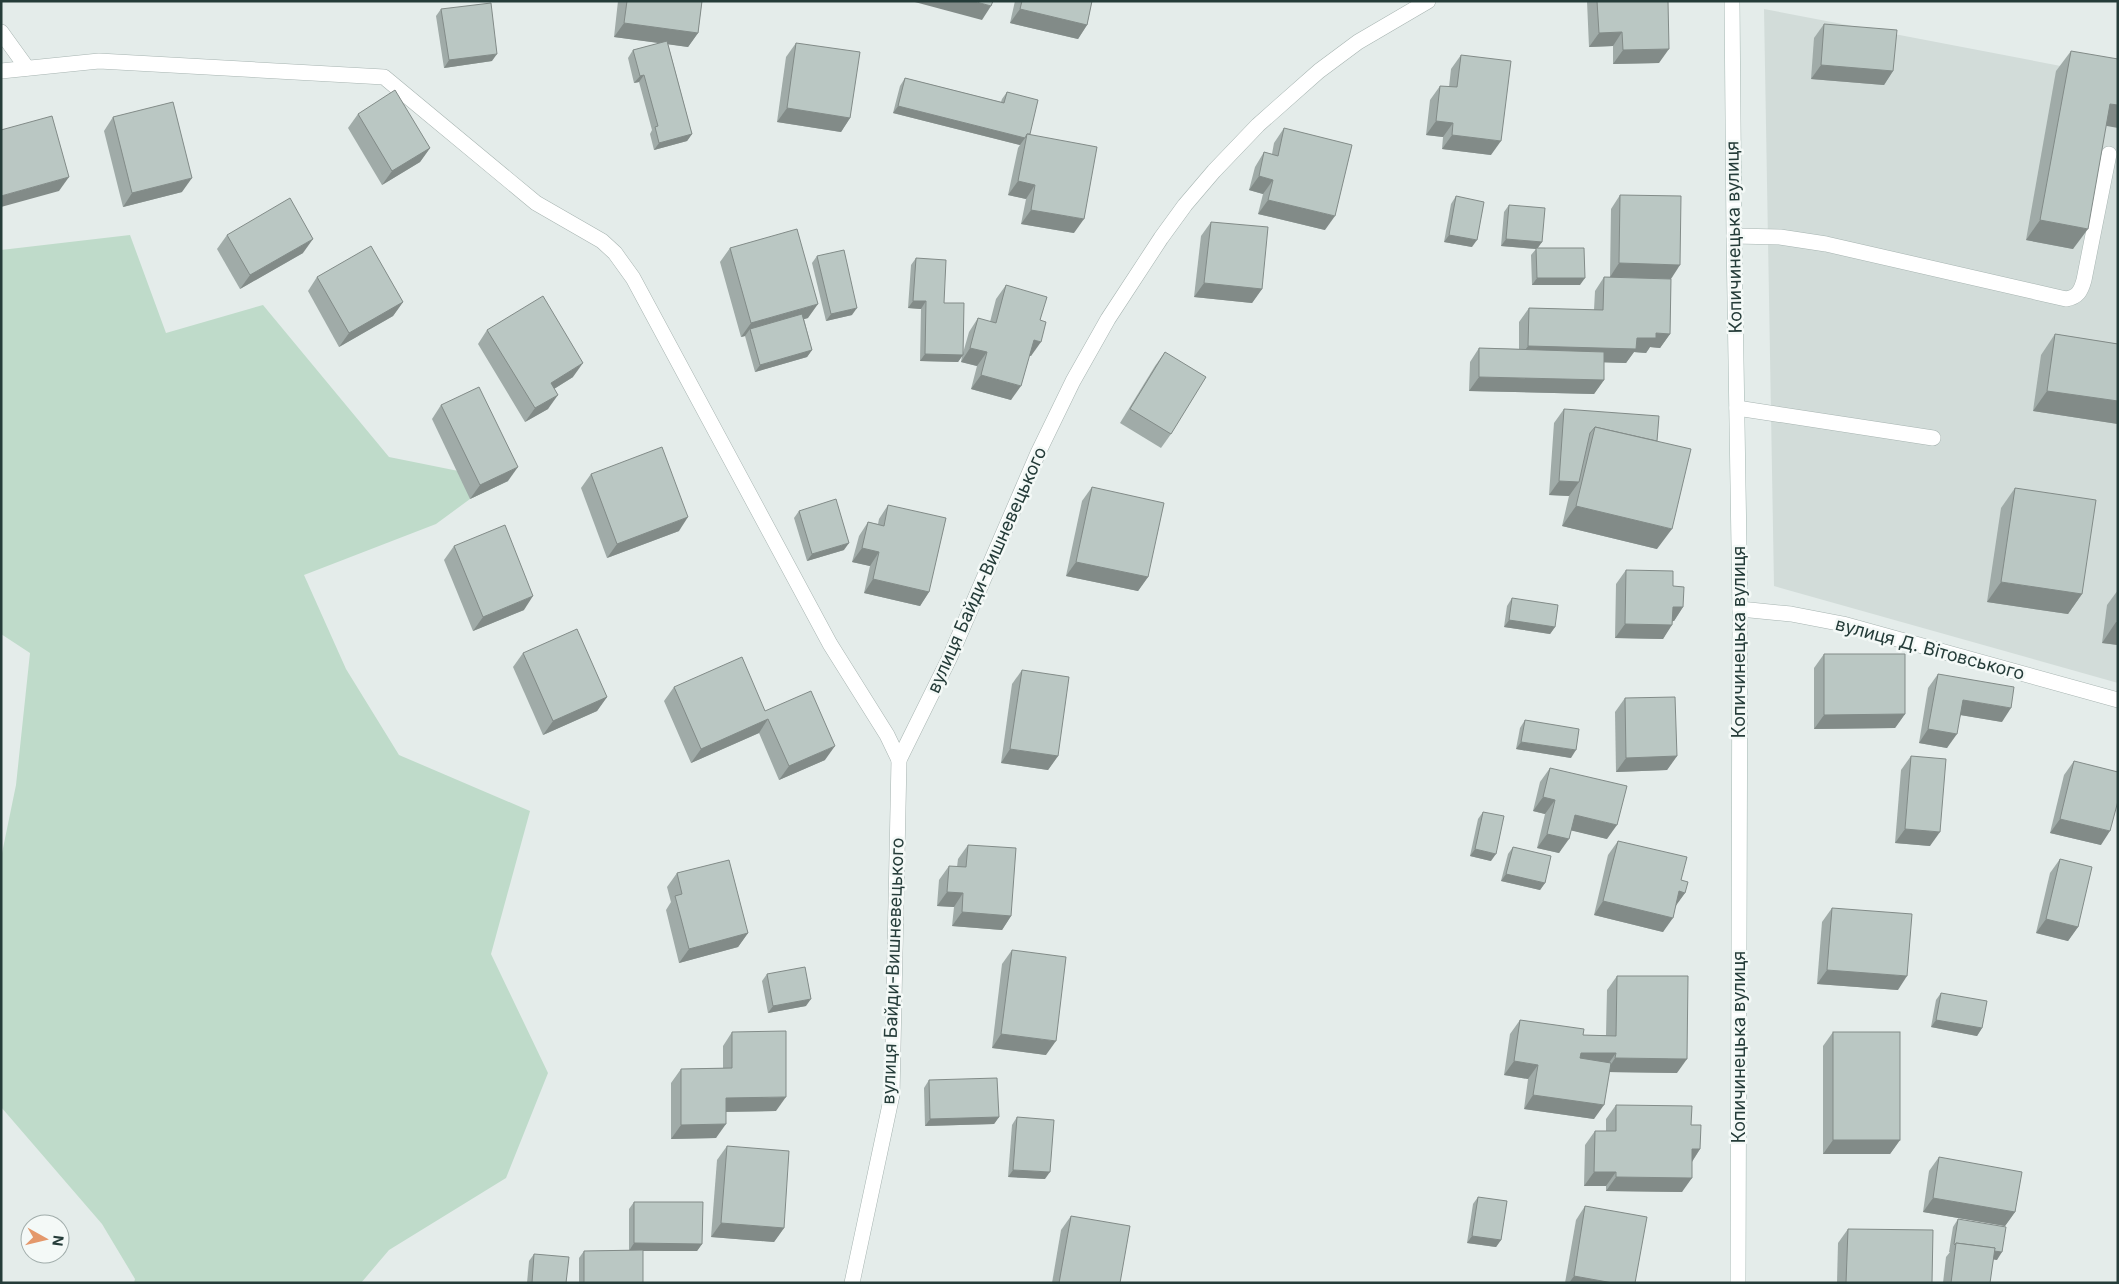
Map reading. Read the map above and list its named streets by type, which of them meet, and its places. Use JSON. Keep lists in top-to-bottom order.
{
  "streets": {
    "street": ["Копичинецька вулиця", "вулиця Байди-Вишневецького", "вулиця Д. Вітовського"]
  },
  "crossings": [
    ["Копичинецька вулиця", "вулиця Д. Вітовського"]
  ],
  "north": "right"
}
